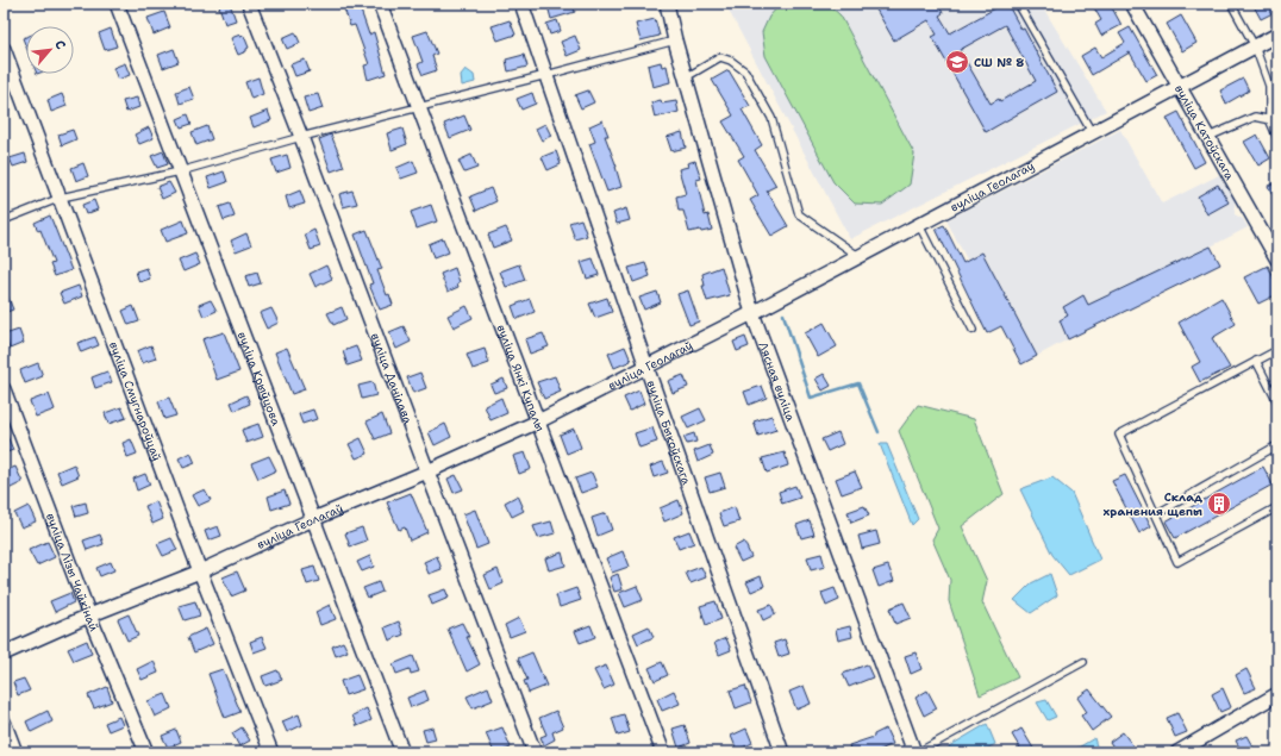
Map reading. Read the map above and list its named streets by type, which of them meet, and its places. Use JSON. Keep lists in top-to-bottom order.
{
  "streets": {
    "street": [
      "вуліца Катоўскага",
      "вуліца Геолагаў",
      "вуліца Янкі Купалы",
      "вуліца Крыўцова",
      "вуліца Данілава",
      "Лясная вуліца",
      "вуліца Смугнароўцаў",
      "вуліца Быкоўскага",
      "вуліца Лізы Чайкінай"
    ]
  },
  "crossings": [
    ["вуліца Катоўскага", "вуліца Геолагаў"],
    ["вуліца Геолагаў", "вуліца Янкі Купалы"],
    ["вуліца Геолагаў", "вуліца Крыўцова"],
    ["вуліца Геолагаў", "вуліца Данілава"],
    ["вуліца Геолагаў", "Лясная вуліца"],
    ["вуліца Геолагаў", "вуліца Смугнароўцаў"],
    ["вуліца Геолагаў", "вуліца Быкоўскага"],
    ["вуліца Геолагаў", "вуліца Лізы Чайкінай"]
  ],
  "places": {
    "school or university": ["СШ № 8"],
    "building": ["Склад хранения щепы"]
  },
  "north": "top right"
}
